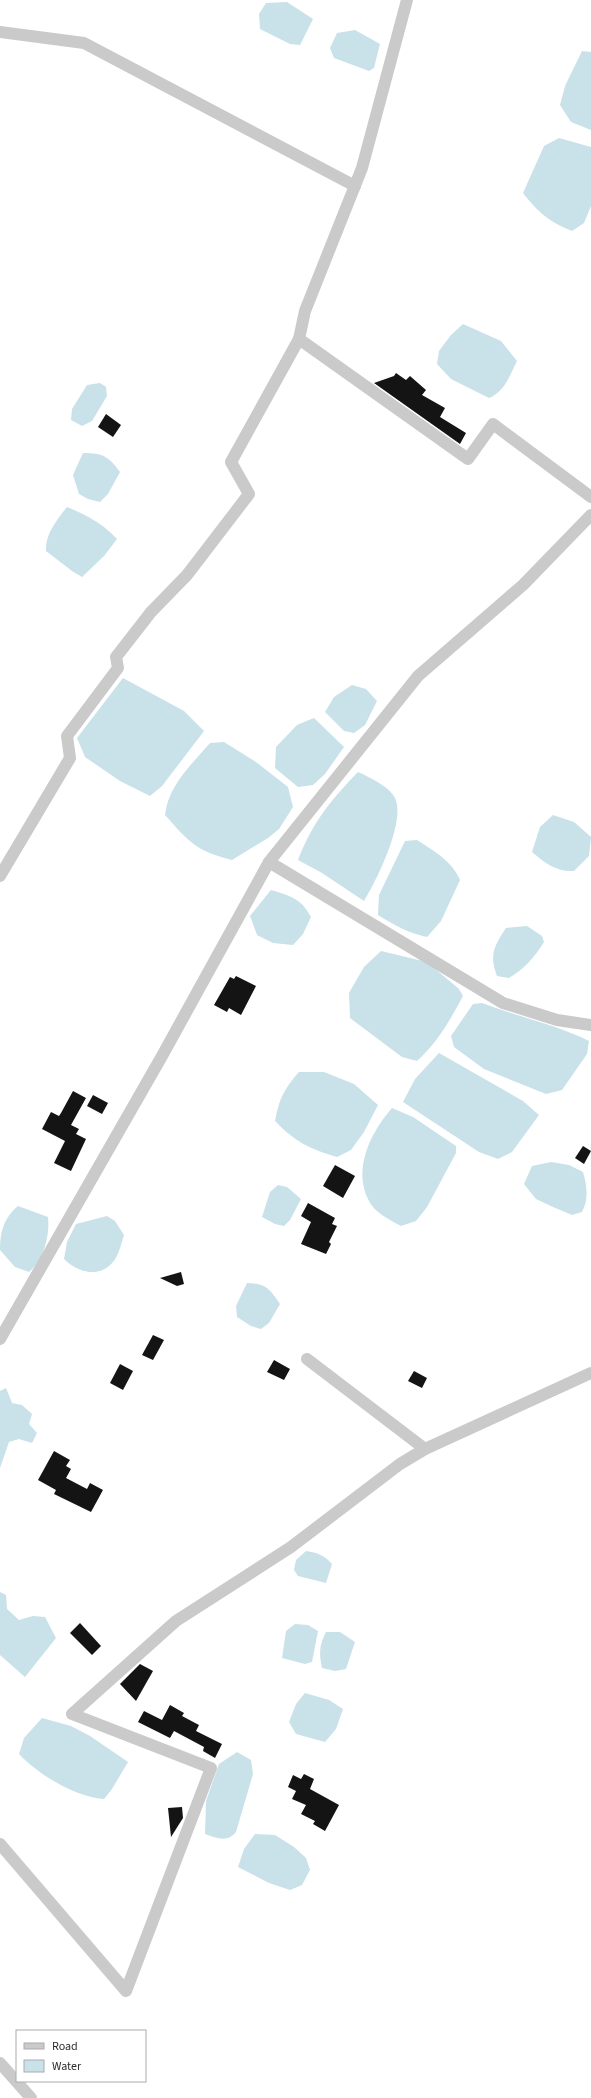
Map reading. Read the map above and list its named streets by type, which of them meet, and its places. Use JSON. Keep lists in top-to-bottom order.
{
  "legend": ["Road", "Water"]
}
